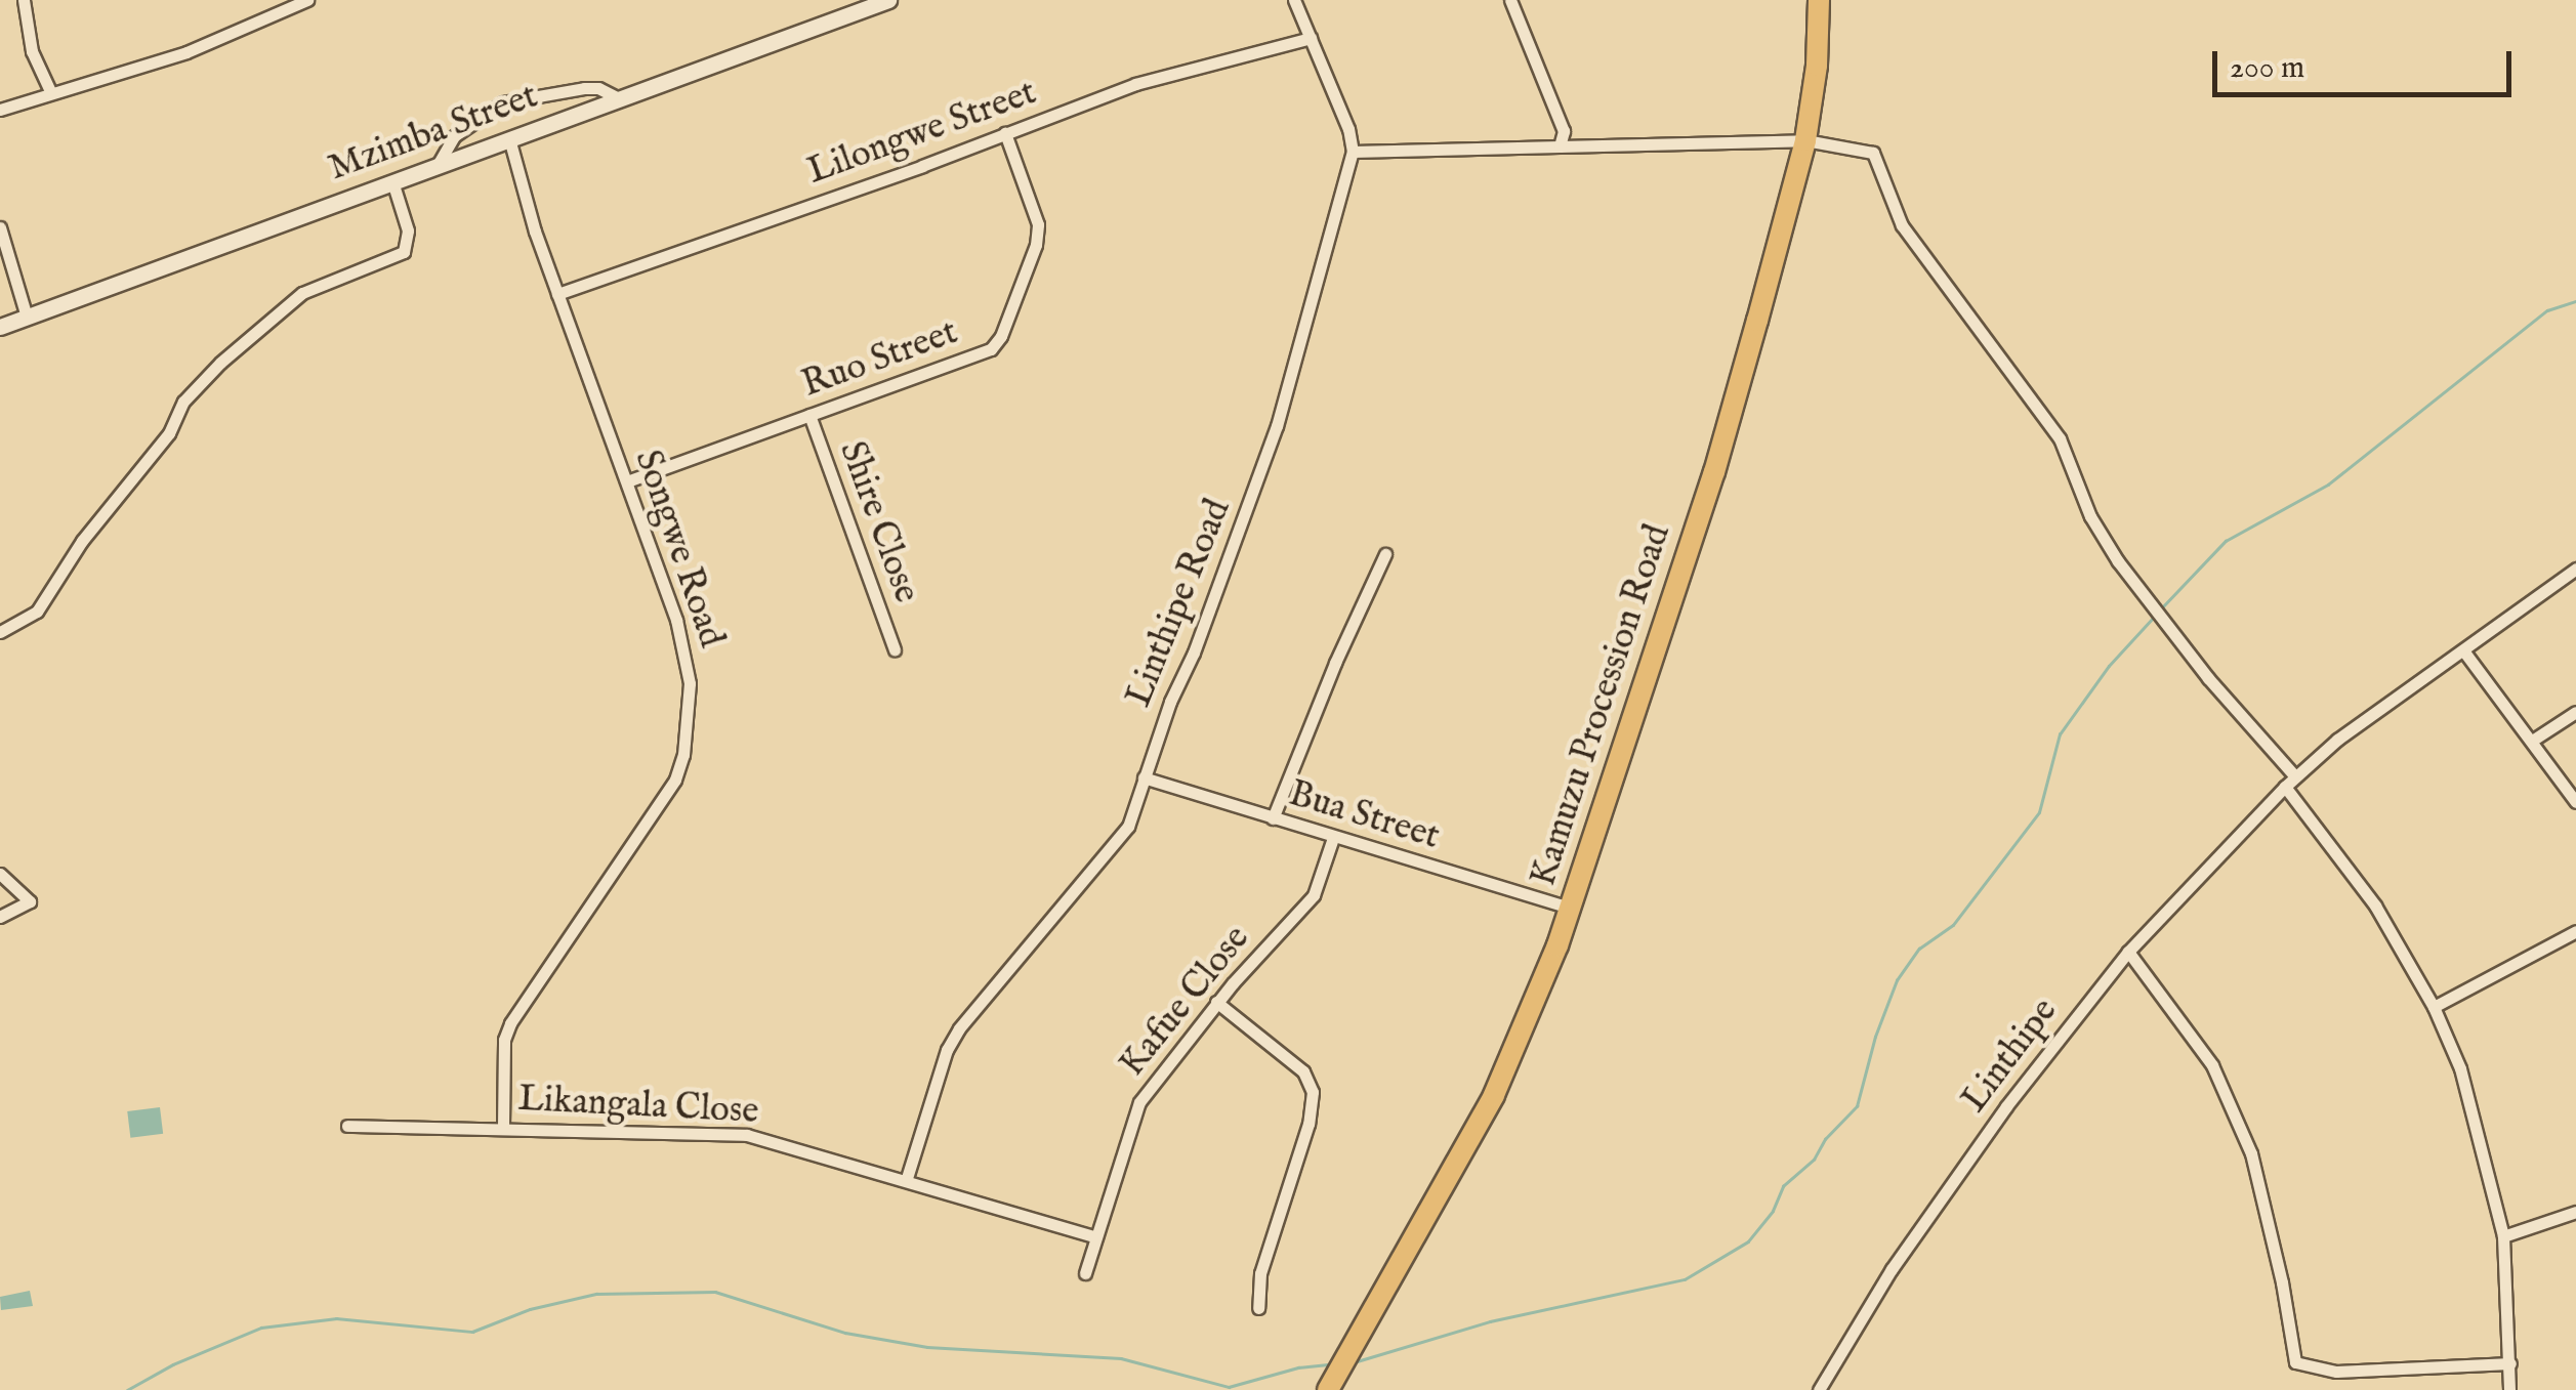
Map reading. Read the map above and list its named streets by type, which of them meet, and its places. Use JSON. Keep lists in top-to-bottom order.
{
  "streets": {
    "highway": ["Kamuzu Procession Road"],
    "main road": ["Mzimba Street"],
    "street": [
      "Lilongwe Street",
      "Ruo Street",
      "Shire Close",
      "Songwe Road",
      "Linthipe Road",
      "Bua Street",
      "Kafue Close",
      "Linthipe",
      "Likangala Close"
    ]
  },
  "crossings": [
    ["Mzimba Street", "Songwe Road"],
    ["Lilongwe Street", "Ruo Street"],
    ["Lilongwe Street", "Songwe Road"],
    ["Ruo Street", "Shire Close"],
    ["Ruo Street", "Songwe Road"],
    ["Songwe Road", "Likangala Close"],
    ["Linthipe Road", "Bua Street"],
    ["Linthipe Road", "Likangala Close"],
    ["Kamuzu Procession Road", "Bua Street"],
    ["Bua Street", "Kafue Close"],
    ["Kafue Close", "Likangala Close"]
  ],
  "scale_bar": "200 m"
}
